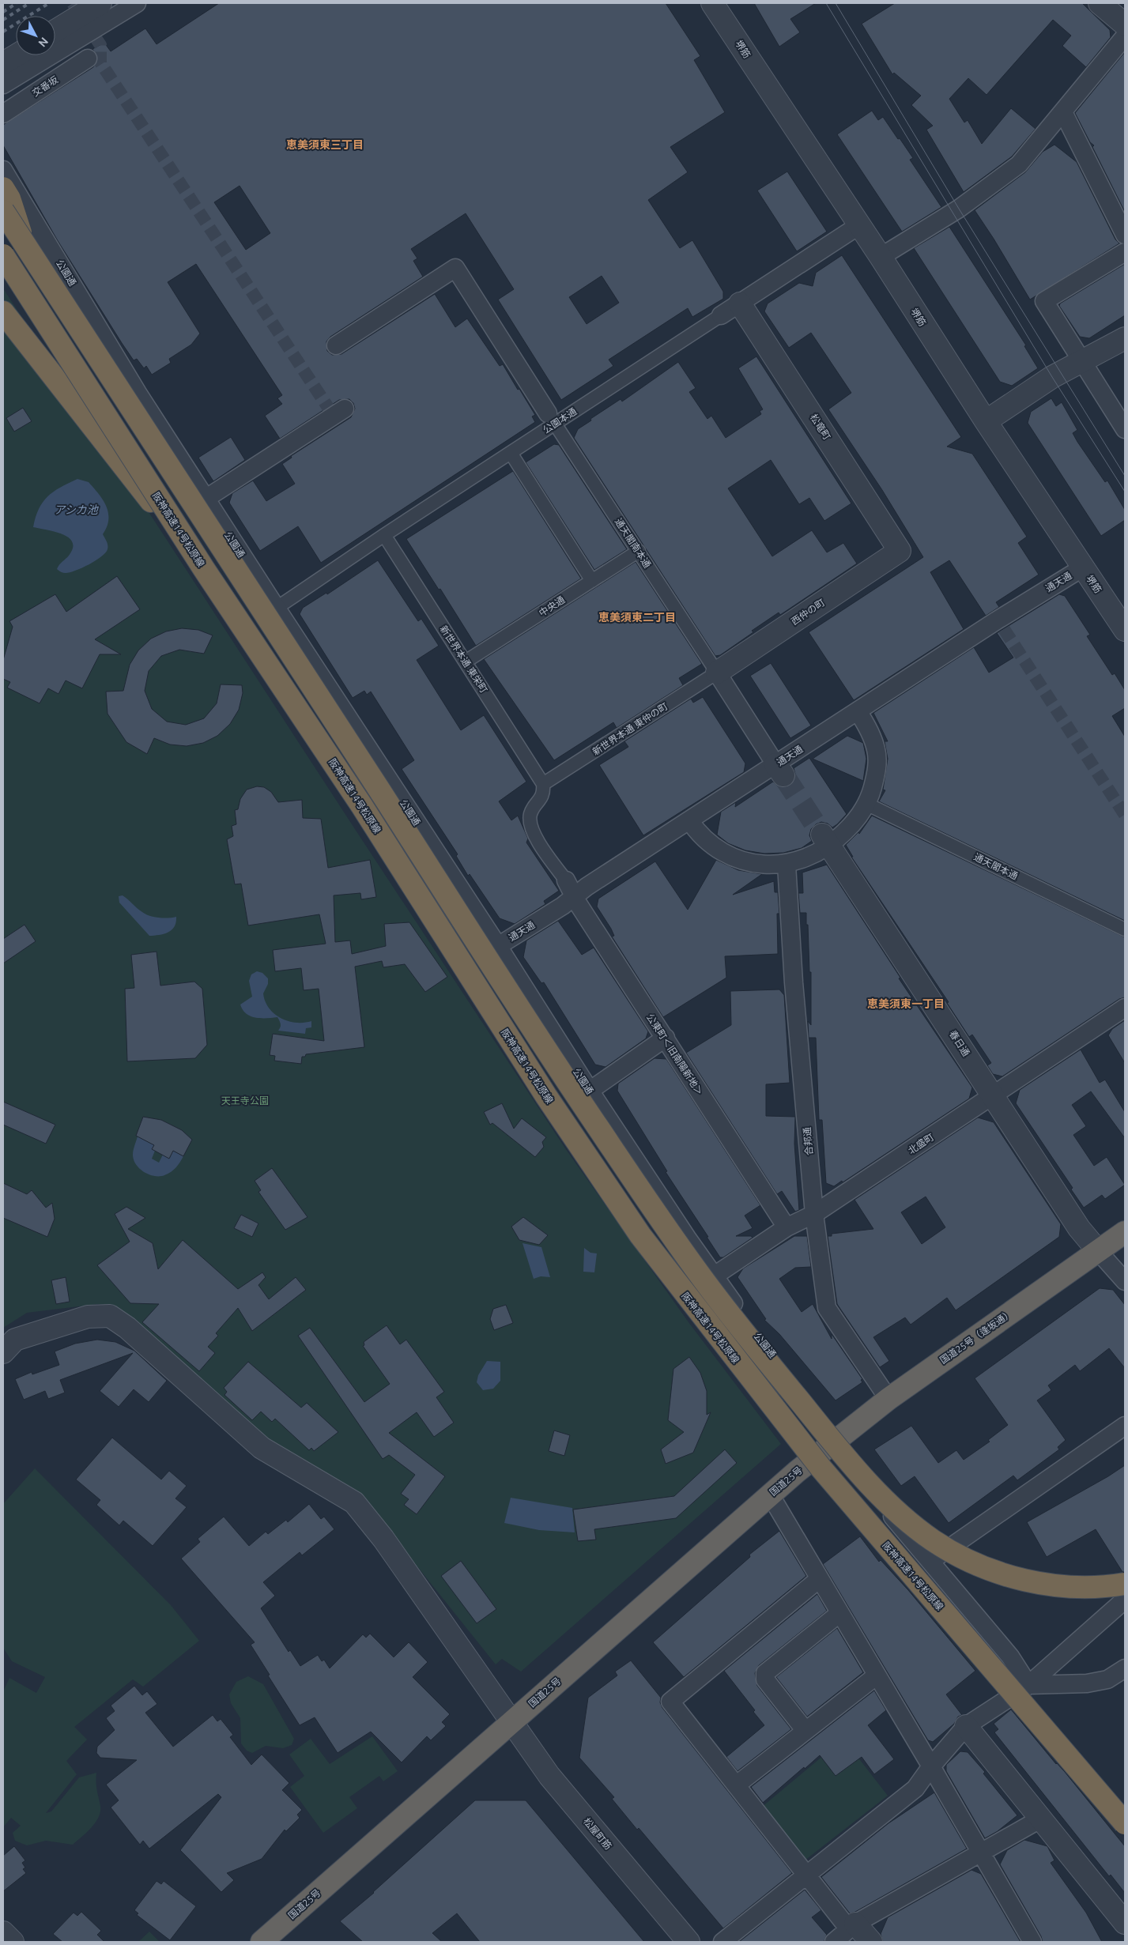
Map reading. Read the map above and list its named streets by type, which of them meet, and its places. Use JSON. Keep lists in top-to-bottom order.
{
  "streets": {
    "highway": ["阪神高速14号松原線", "国道25号（逢坂通）", "国道25号"],
    "street": [
      "堺筋",
      "交番坂",
      "公園通",
      "公園本通",
      "松竜町",
      "通天閣南本通",
      "通天通",
      "中央通",
      "西仲の町",
      "新世界本通 東栄町",
      "新世界本通 東仲の町",
      "通天閣本通",
      "春日通",
      "公東町＜旧南陽新地＞",
      "合邦通",
      "北盛町",
      "松屋町筋"
    ]
  },
  "crossings": [
    ["堺筋", "公園本通"],
    ["堺筋", "通天通"],
    ["公園通", "通天通"],
    ["公園通", "北盛町"],
    ["公園通", "国道25号（逢坂通）"],
    ["公園通", "国道25号"],
    ["公園本通", "松竜町"],
    ["公園本通", "通天閣南本通"],
    ["公園本通", "新世界本通 東栄町"],
    ["松竜町", "西仲の町"],
    ["通天閣南本通", "中央通"],
    ["通天閣南本通", "西仲の町"],
    ["通天閣南本通", "新世界本通 東仲の町"],
    ["通天通", "公東町＜旧南陽新地＞"],
    ["中央通", "新世界本通 東栄町"],
    ["西仲の町", "新世界本通 東仲の町"],
    ["新世界本通 東栄町", "新世界本通 東仲の町"],
    ["春日通", "北盛町"],
    ["春日通", "国道25号（逢坂通）"],
    ["公東町＜旧南陽新地＞", "北盛町"],
    ["合邦通", "北盛町"],
    ["合邦通", "国道25号（逢坂通）"],
    ["国道25号（逢坂通）", "国道25号"],
    ["国道25号", "松屋町筋"]
  ],
  "districts": ["恵美須東三丁目", "恵美須東二丁目", "恵美須東一丁目"],
  "water": ["アシカ池"],
  "parks": ["天王寺公園"],
  "north": "bottom right"
}
